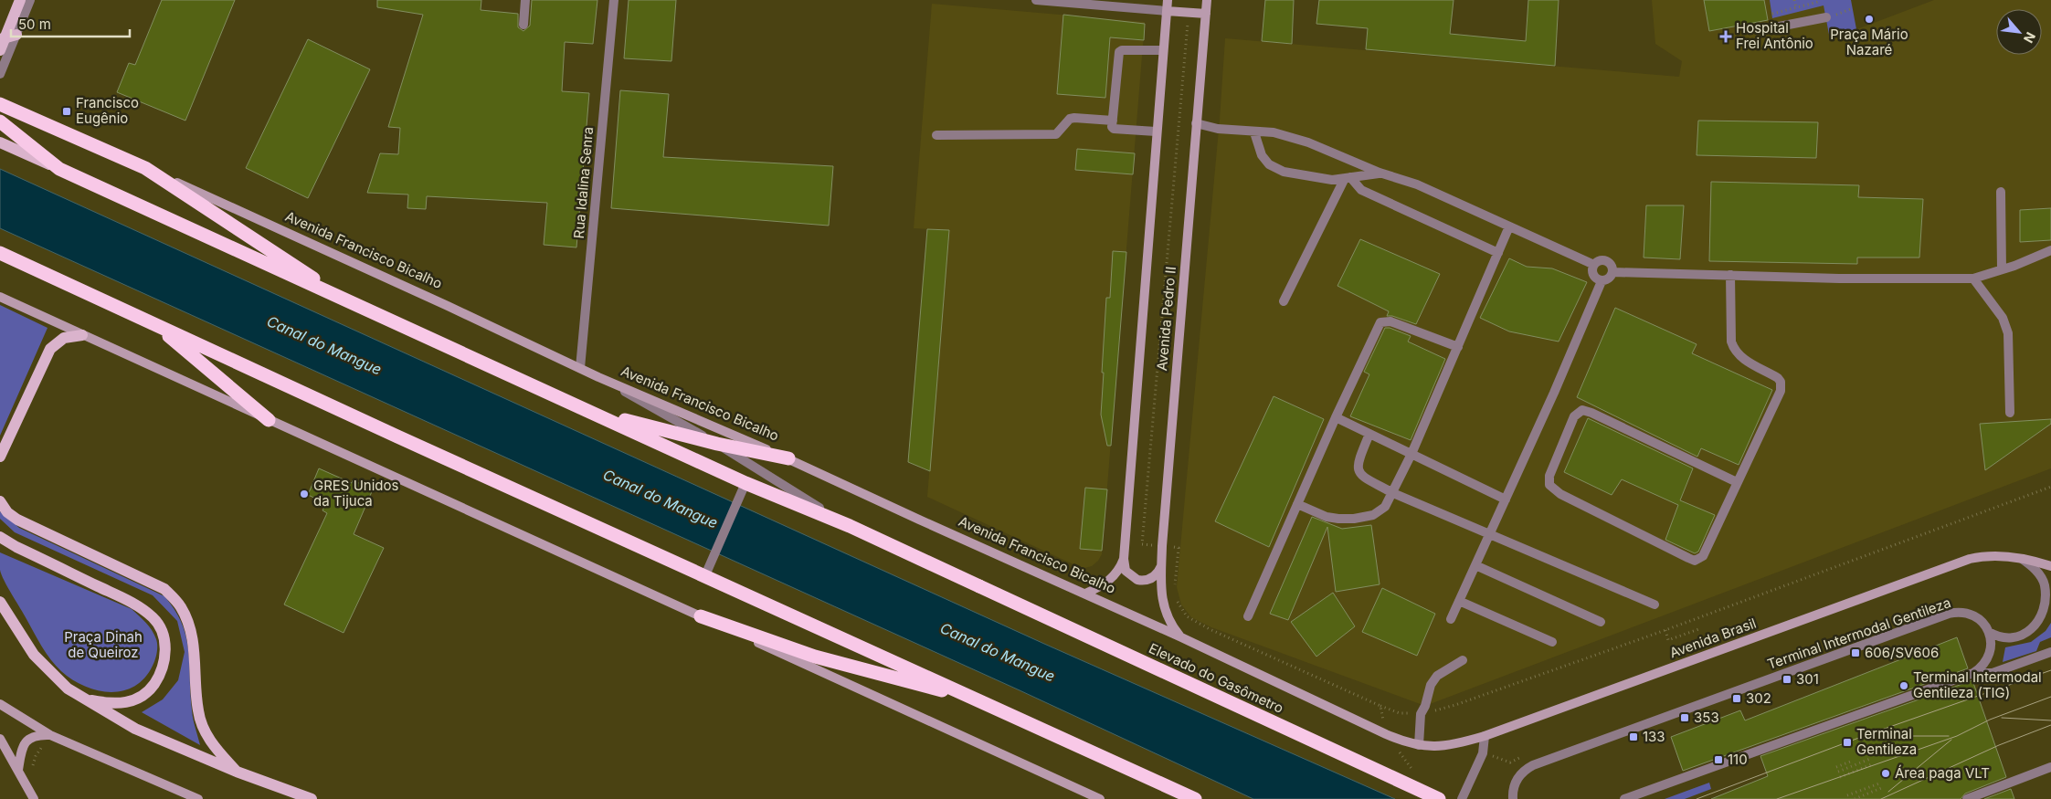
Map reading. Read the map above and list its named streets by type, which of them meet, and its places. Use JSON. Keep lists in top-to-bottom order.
{
  "streets": {
    "highway": ["Avenida Francisco Bicalho", "Elevado do Gasômetro"],
    "main road": ["Avenida Pedro II", "Avenida Brasil"],
    "street": ["Rua Idalina Senra", "Terminal Intermodal Gentileza"]
  },
  "crossings": [
    ["Rua Idalina Senra", "Avenida Francisco Bicalho"],
    ["Avenida Francisco Bicalho", "Avenida Pedro II"],
    ["Avenida Francisco Bicalho", "Avenida Brasil"]
  ],
  "water": ["Canal do Mangue"],
  "parks": ["Praça Dinah de Queiroz"],
  "places": {
    "other": [
      "Praça Mário Nazaré",
      "GRES Unidos da Tijuca",
      "Terminal Intermodal Gentileza (TIG)",
      "Área paga VLT"
    ],
    "health": ["Hospital Frei Antônio"],
    "transit": [
      "Francisco Eugênio",
      "606/SV606",
      "301",
      "302",
      "353",
      "133",
      "Terminal Gentileza",
      "110"
    ]
  },
  "scale_bar": "50 m",
  "north": "bottom right"
}
